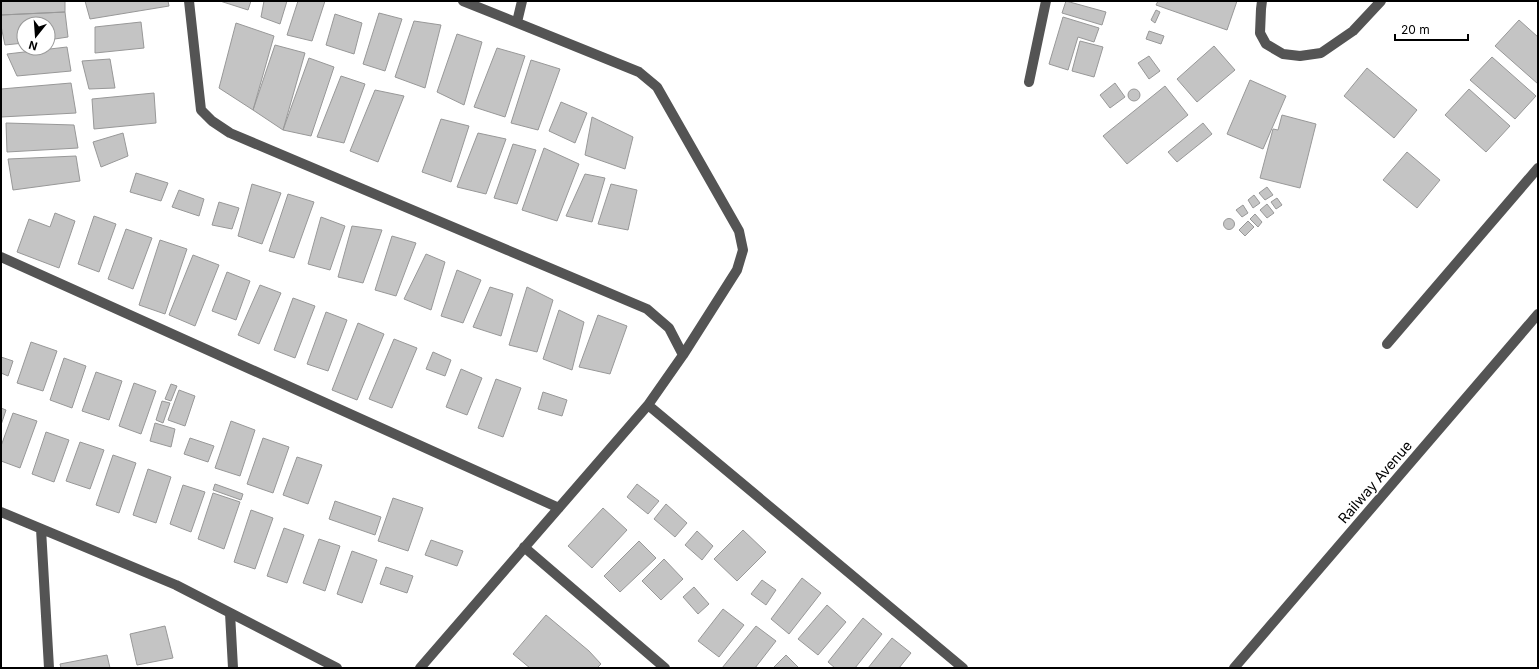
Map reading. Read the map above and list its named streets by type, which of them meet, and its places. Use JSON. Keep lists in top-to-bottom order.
{
  "streets": {
    "street": ["Railway Avenue"]
  },
  "scale_bar": "20 m",
  "north": "bottom"
}
